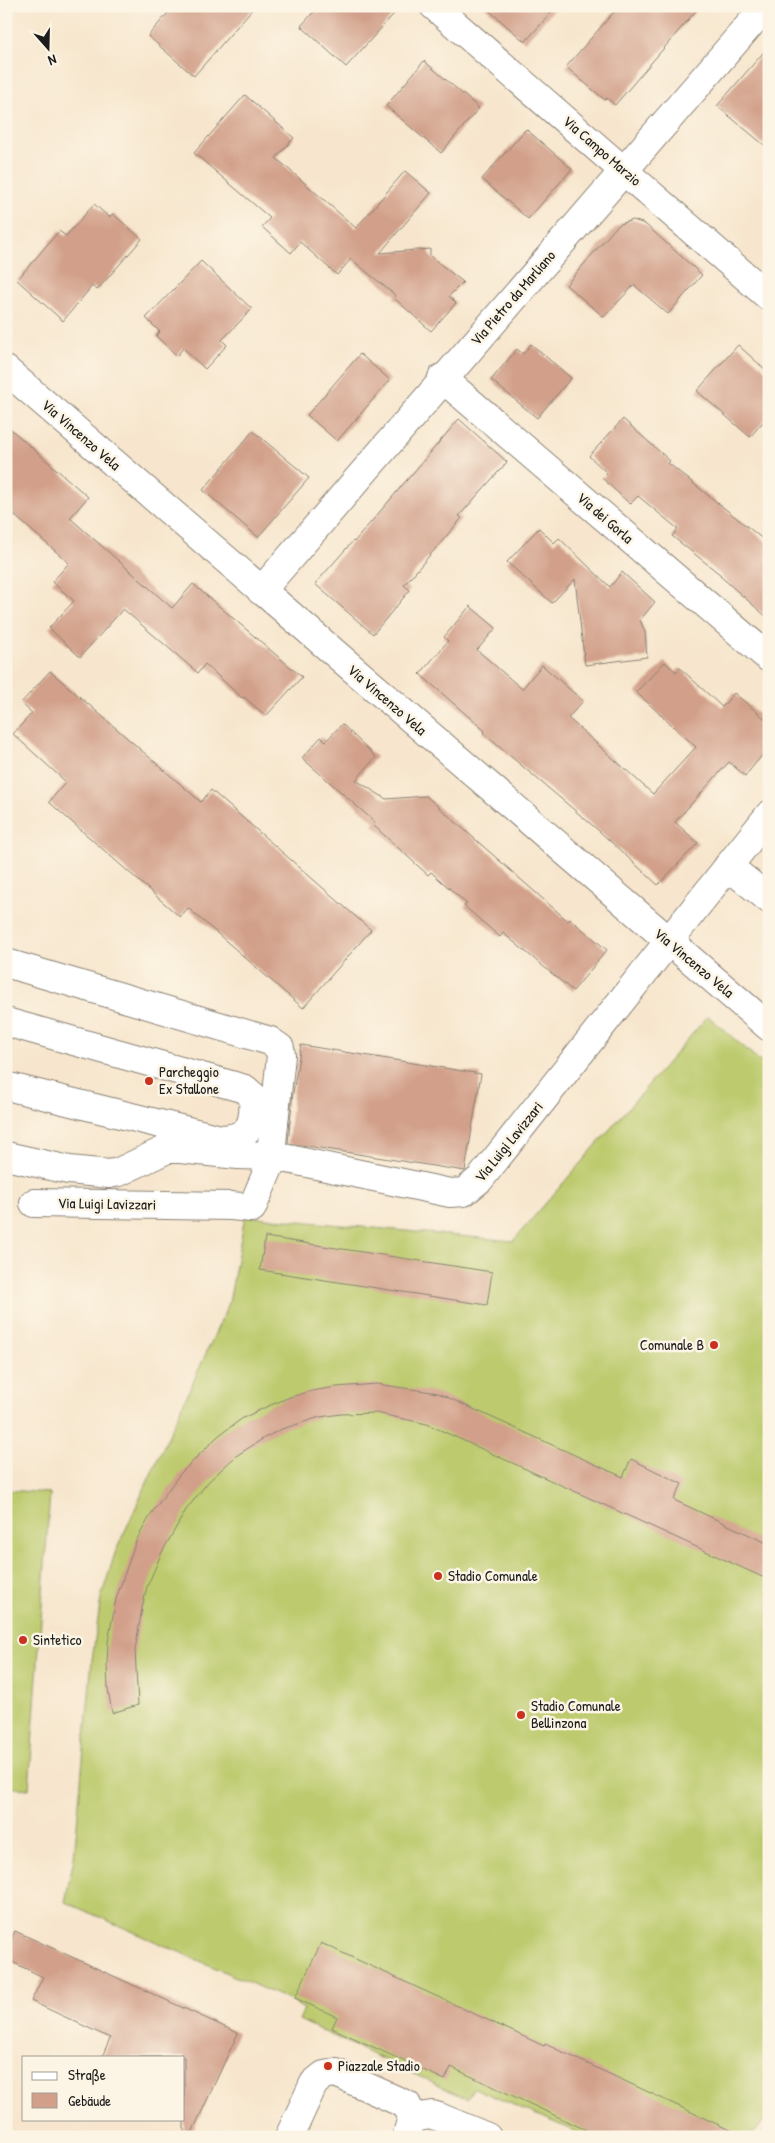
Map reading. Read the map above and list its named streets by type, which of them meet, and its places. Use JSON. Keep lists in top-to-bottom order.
{
  "streets": {
    "street": [
      "Via Campo Marzio",
      "Via Pietro da Marliano",
      "Via Vincenzo Vela",
      "Via dei Gorla",
      "Via Luigi Lavizzari"
    ]
  },
  "crossings": [
    ["Via Campo Marzio", "Via Pietro da Marliano"],
    ["Via Pietro da Marliano", "Via Vincenzo Vela"],
    ["Via Pietro da Marliano", "Via dei Gorla"],
    ["Via Vincenzo Vela", "Via Luigi Lavizzari"]
  ],
  "places": [
    "Parcheggio Ex Stallone",
    "Comunale B",
    "Stadio Comunale",
    "Sintetico",
    "Stadio Comunale Bellinzona",
    "Piazzale Stadio"
  ],
  "legend": ["Straße", "Gebäude"],
  "north": "bottom"
}
